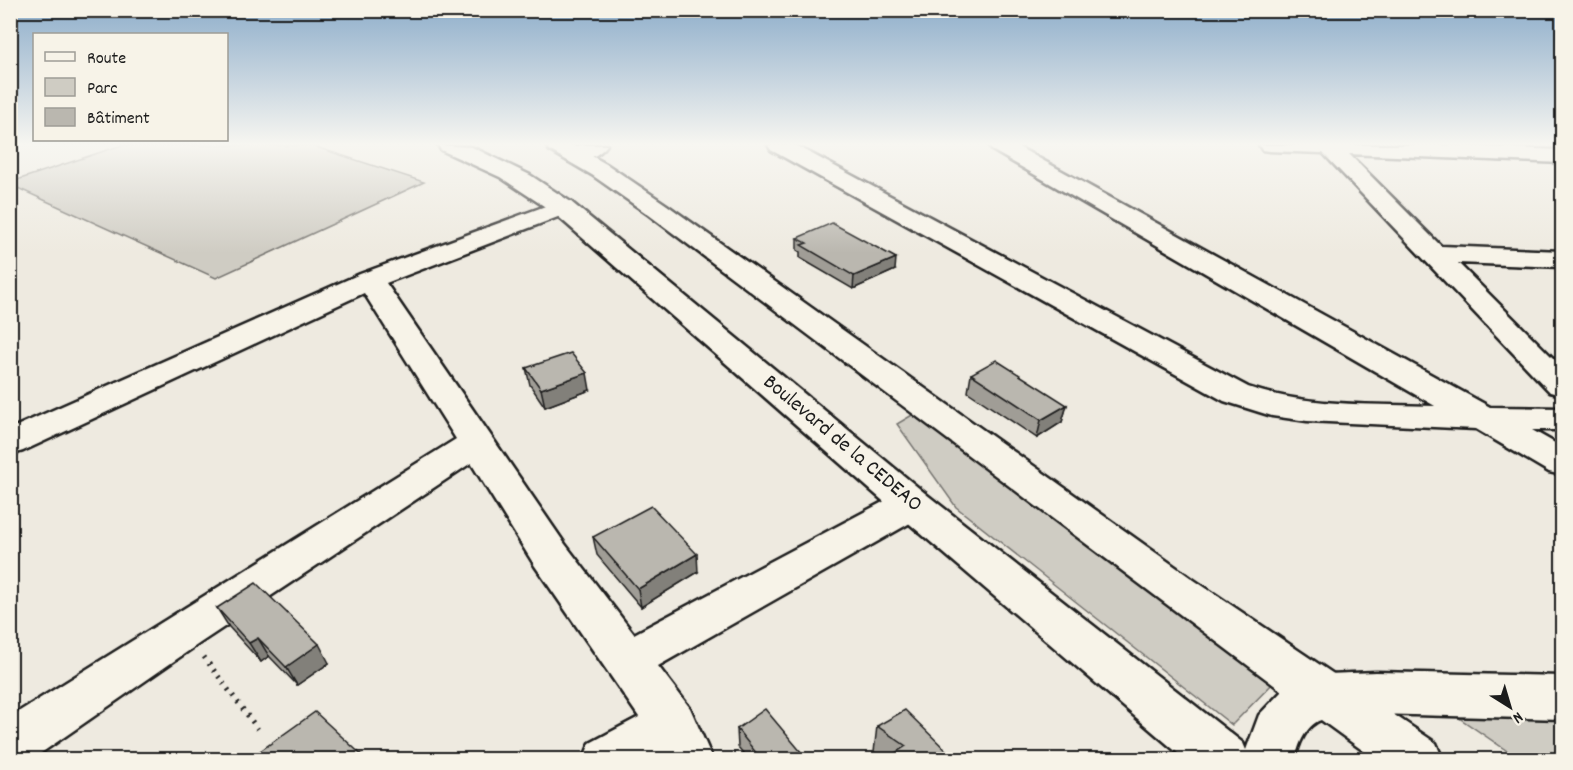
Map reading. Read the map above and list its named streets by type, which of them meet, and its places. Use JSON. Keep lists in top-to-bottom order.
{
  "streets": {
    "street": ["Boulevard de la CEDEAO"]
  },
  "legend": ["Route", "Parc", "Bâtiment"],
  "north": "bottom right"
}
